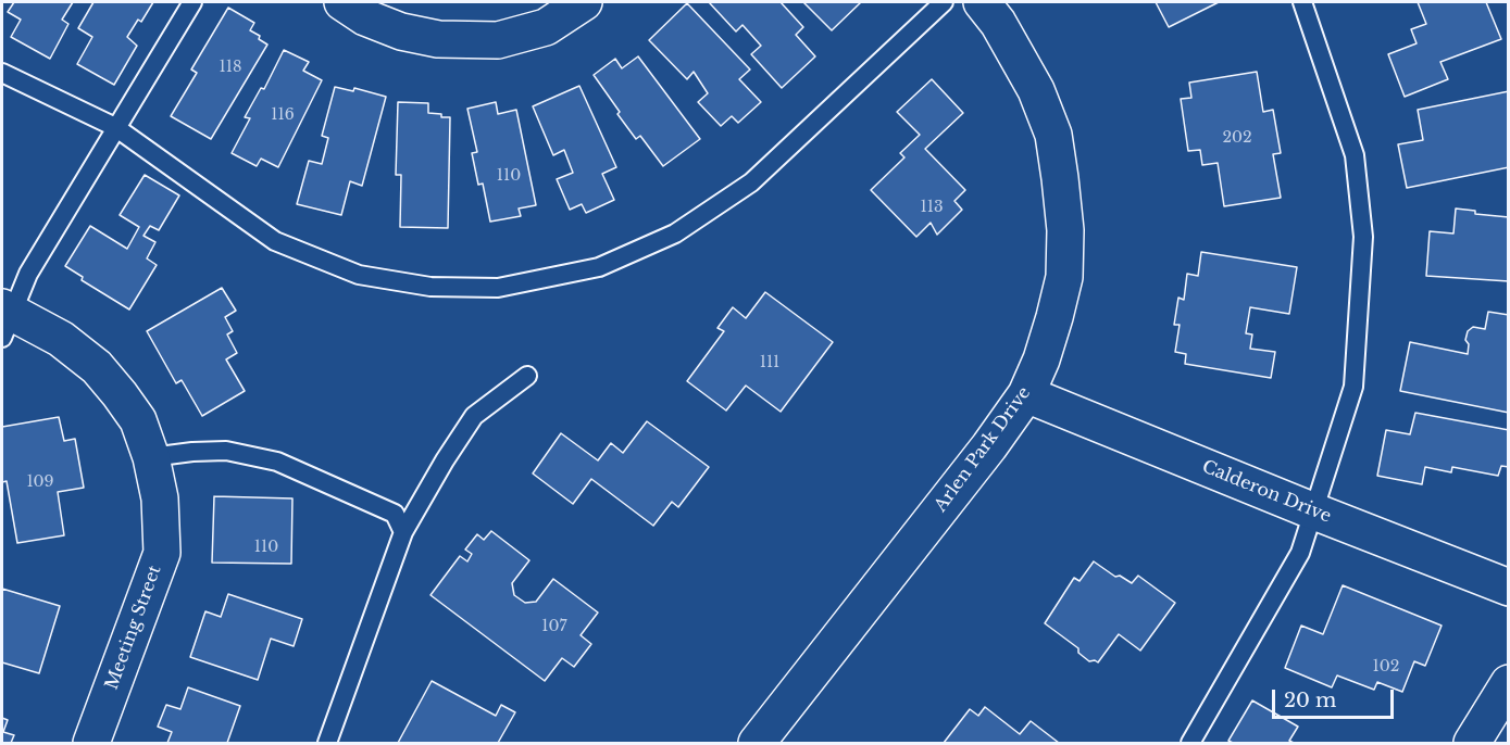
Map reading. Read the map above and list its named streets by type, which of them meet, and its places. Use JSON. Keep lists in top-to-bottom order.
{
  "streets": {
    "street": ["Arlen Park Drive", "Calderon Drive", "Meeting Street"]
  },
  "crossings": [
    ["Arlen Park Drive", "Calderon Drive"]
  ],
  "house_numbers": [
    "118",
    "116",
    "202",
    "110",
    "113",
    "111",
    "109",
    "110",
    "107",
    "102"
  ],
  "scale_bar": "20 m"
}
